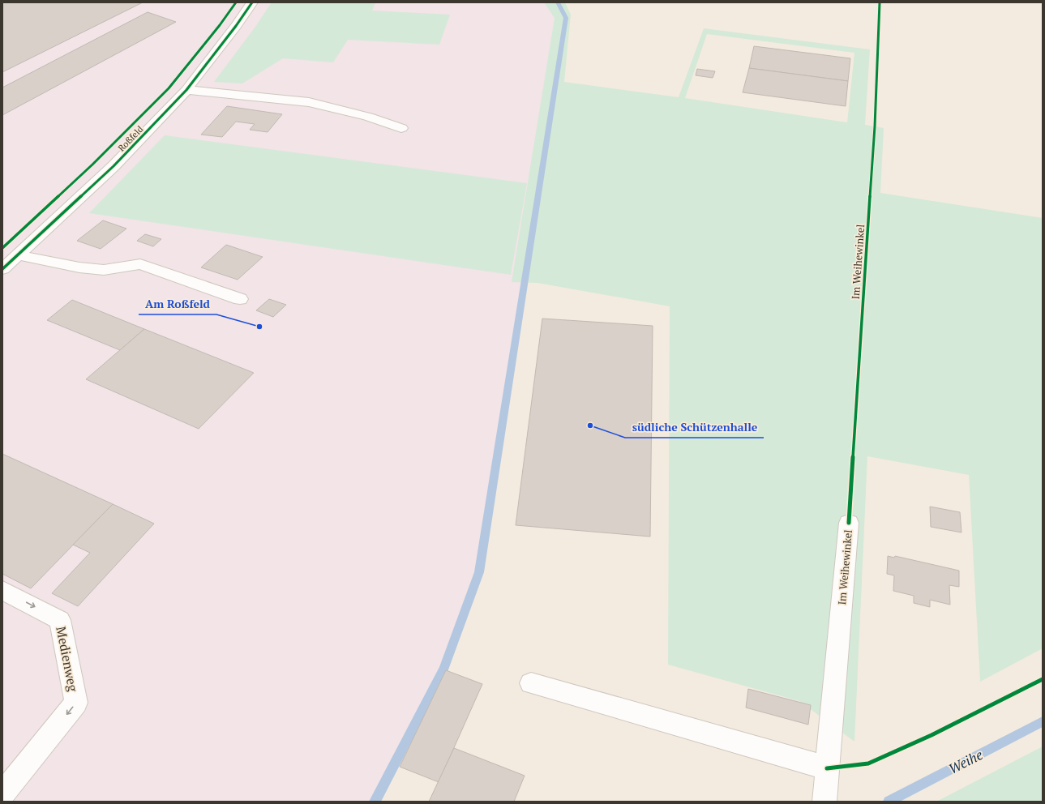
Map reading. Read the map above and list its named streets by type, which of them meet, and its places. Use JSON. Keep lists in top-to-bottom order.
{
  "streets": {
    "street": ["Roßfeld", "Im Weihewinkel", "Medienweg"]
  },
  "water": ["Weihe"],
  "places": ["Am Roßfeld", "südliche Schützenhalle"]
}
